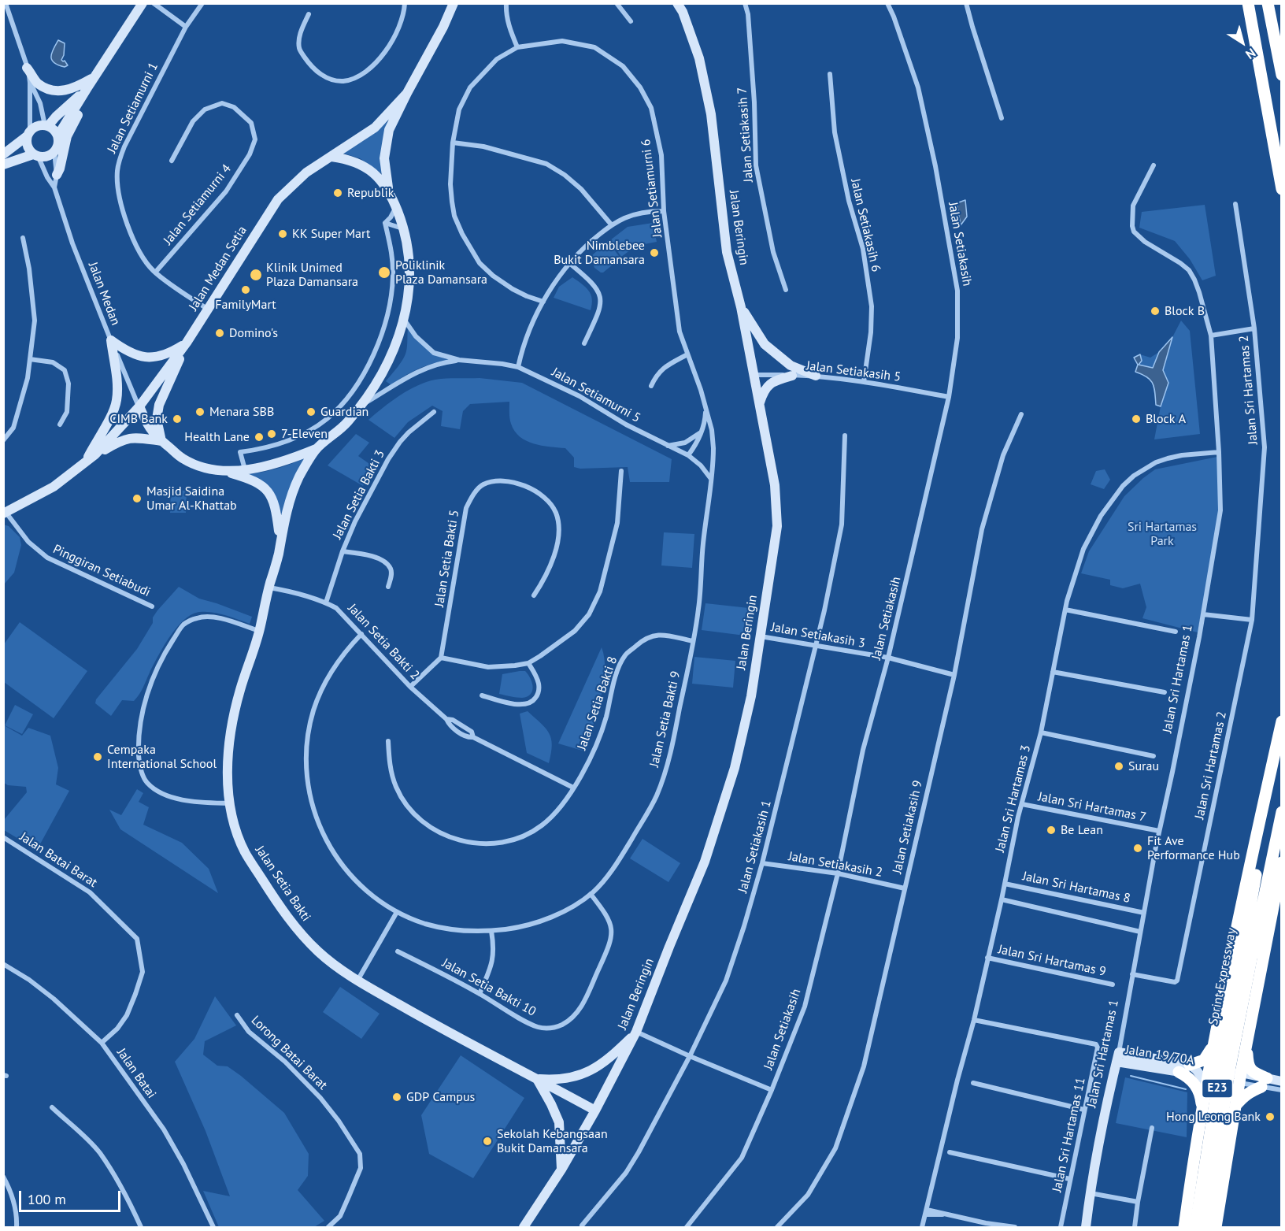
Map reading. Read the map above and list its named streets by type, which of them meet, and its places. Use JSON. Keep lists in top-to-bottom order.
{
  "streets": {
    "highway": ["Sprint Expressway", "E23"],
    "street": [
      "Jalan Setiamurni 1",
      "Jalan Setiakasih 7",
      "Jalan Setiamurni 6",
      "Jalan Setiamurni 4",
      "Jalan Setiakasih 6",
      "Jalan Beringin",
      "Jalan Setiakasih",
      "Jalan Medan Setia",
      "Jalan Medan",
      "Jalan Setiakasih 5",
      "Jalan Sri Hartamas 2",
      "Jalan Setiamurni 5",
      "Jalan Setia Bakti 3",
      "Jalan Setia Bakti 5",
      "Pinggiran Setiabudi",
      "Jalan Setiakasih 3",
      "Jalan Setia Bakti 2",
      "Jalan Sri Hartamas 1",
      "Jalan Setia Bakti 8",
      "Jalan Setia Bakti 9",
      "Jalan Sri Hartamas 3",
      "Jalan Sri Hartamas 7",
      "Jalan Setiakasih 9",
      "Jalan Setiakasih 1",
      "Jalan Batai Barat",
      "Jalan Setiakasih 2",
      "Jalan Setia Bakti",
      "Jalan Sri Hartamas 8",
      "Jalan Sri Hartamas 9",
      "Jalan Setia Bakti 10",
      "Lorong Batai Barat",
      "Jalan 19/70A",
      "Jalan Batai",
      "Jalan Sri Hartamas 11"
    ]
  },
  "crossings": [
    ["Jalan Setiamurni 1", "Jalan Setiamurni 4"],
    ["Jalan Setiamurni 1", "Jalan Medan Setia"],
    ["Jalan Setiamurni 6", "Jalan Setiamurni 5"],
    ["Jalan Setiamurni 6", "Jalan Setia Bakti 9"],
    ["Jalan Setiakasih 6", "Jalan Setiakasih 5"],
    ["Jalan Beringin", "Jalan Setiakasih"],
    ["Jalan Beringin", "Jalan Setiakasih 5"],
    ["Jalan Beringin", "Jalan Setiakasih 3"],
    ["Jalan Beringin", "Jalan Setia Bakti"],
    ["Jalan Setiakasih", "Jalan Setiakasih 5"],
    ["Jalan Setiakasih", "Jalan Setiakasih 3"],
    ["Jalan Setiakasih", "Jalan Setiakasih 1"],
    ["Jalan Setiakasih", "Jalan Setiakasih 2"],
    ["Jalan Medan Setia", "Jalan Medan"],
    ["Jalan Medan Setia", "Jalan Setia Bakti"],
    ["Jalan Medan", "Jalan Setia Bakti"],
    ["Jalan Sri Hartamas 2", "Jalan Sri Hartamas 1"],
    ["Jalan Setiamurni 5", "Jalan Setia Bakti 9"],
    ["Jalan Setia Bakti 3", "Jalan Setia Bakti 2"],
    ["Jalan Setiakasih 3", "Jalan Setiakasih 9"],
    ["Jalan Setiakasih 3", "Jalan Setiakasih 1"],
    ["Jalan Setia Bakti 2", "Jalan Setia Bakti 8"],
    ["Jalan Setia Bakti 2", "Jalan Setia Bakti 9"],
    ["Jalan Setia Bakti 2", "Jalan Setia Bakti"],
    ["Jalan Sri Hartamas 1", "Jalan Sri Hartamas 3"],
    ["Jalan Sri Hartamas 1", "Jalan Sri Hartamas 7"],
    ["Jalan Sri Hartamas 1", "Jalan Sri Hartamas 8"],
    ["Jalan Sri Hartamas 1", "Jalan 19/70A"],
    ["Jalan Setia Bakti 8", "Jalan Setia Bakti 9"],
    ["Jalan Setia Bakti 9", "Jalan Setia Bakti 10"],
    ["Jalan Sri Hartamas 3", "Jalan Sri Hartamas 7"],
    ["Jalan Sri Hartamas 3", "Jalan Sri Hartamas 8"],
    ["Jalan Sri Hartamas 3", "Jalan Sri Hartamas 9"],
    ["Jalan Sri Hartamas 3", "Jalan Sri Hartamas 11"],
    ["Jalan Setiakasih 9", "Jalan Setiakasih 2"],
    ["Jalan Setiakasih 1", "Jalan Setiakasih 2"],
    ["Jalan Batai Barat", "Jalan Batai"]
  ],
  "parks": ["Sri Hartamas Park"],
  "places": [
    "Republik",
    "KK Super Mart",
    "Nimblebee Bukit Damansara",
    "Poliklinik Plaza Damansara",
    "Klinik Unimed Plaza Damansara",
    "FamilyMart",
    "Block B",
    "Domino's",
    "Menara SBB",
    "Guardian",
    "CIMB Bank",
    "Block A",
    "7-Eleven",
    "Health Lane",
    "Masjid Saidina Umar Al-Khattab",
    "Cempaka International School",
    "Surau",
    "Be Lean",
    "Fit Ave Performance Hub",
    "GDP Campus",
    "Hong Leong Bank",
    "Sekolah Kebangsaan Bukit Damansara"
  ],
  "scale_bar": "100 m",
  "north": "bottom right"
}
